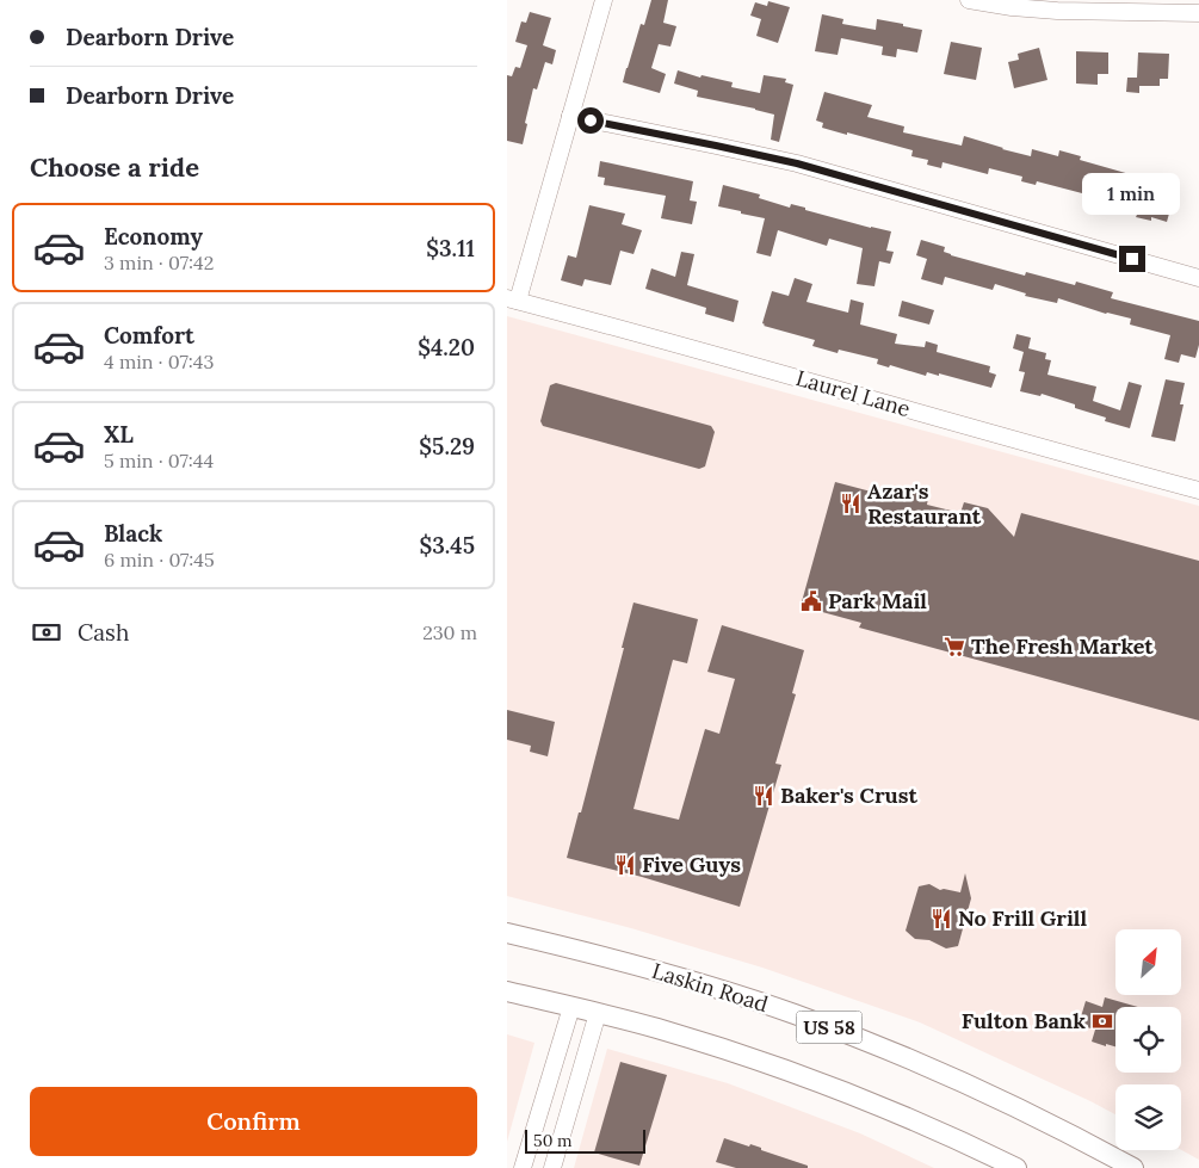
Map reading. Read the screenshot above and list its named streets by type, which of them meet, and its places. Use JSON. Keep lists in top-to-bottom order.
{
  "streets": {
    "main road": ["Laskin Road", "US 58"],
    "street": ["Laurel Lane"]
  },
  "places": {
    "restaurant": [
      "Azar's Restaurant",
      "Baker's Crust",
      "Five Guys",
      "No Frill Grill"
    ],
    "public building": ["Park Mail"],
    "supermarket": ["The Fresh Market"],
    "bank": ["Fulton Bank"]
  },
  "scale_bar": "50 m",
  "north": "top right",
  "page": {
    "banner": ["Dearborn Drive", "Dearborn Drive"],
    "heading": "Choose a ride",
    "bubble": "1 min",
    "list": [
      {
        "name": "Economy",
        "note": "3 min · 07:42",
        "value": "$3.11"
      },
      {
        "name": "Comfort",
        "note": "4 min · 07:43",
        "value": "$4.20"
      },
      {
        "name": "XL",
        "note": "5 min · 07:44",
        "value": "$5.29"
      },
      {
        "name": "Black",
        "note": "6 min · 07:45",
        "value": "$3.45"
      }
    ],
    "pay": ["Cash", "230 m"],
    "buttons": "Confirm",
    "scale": "50 m"
  }
}
